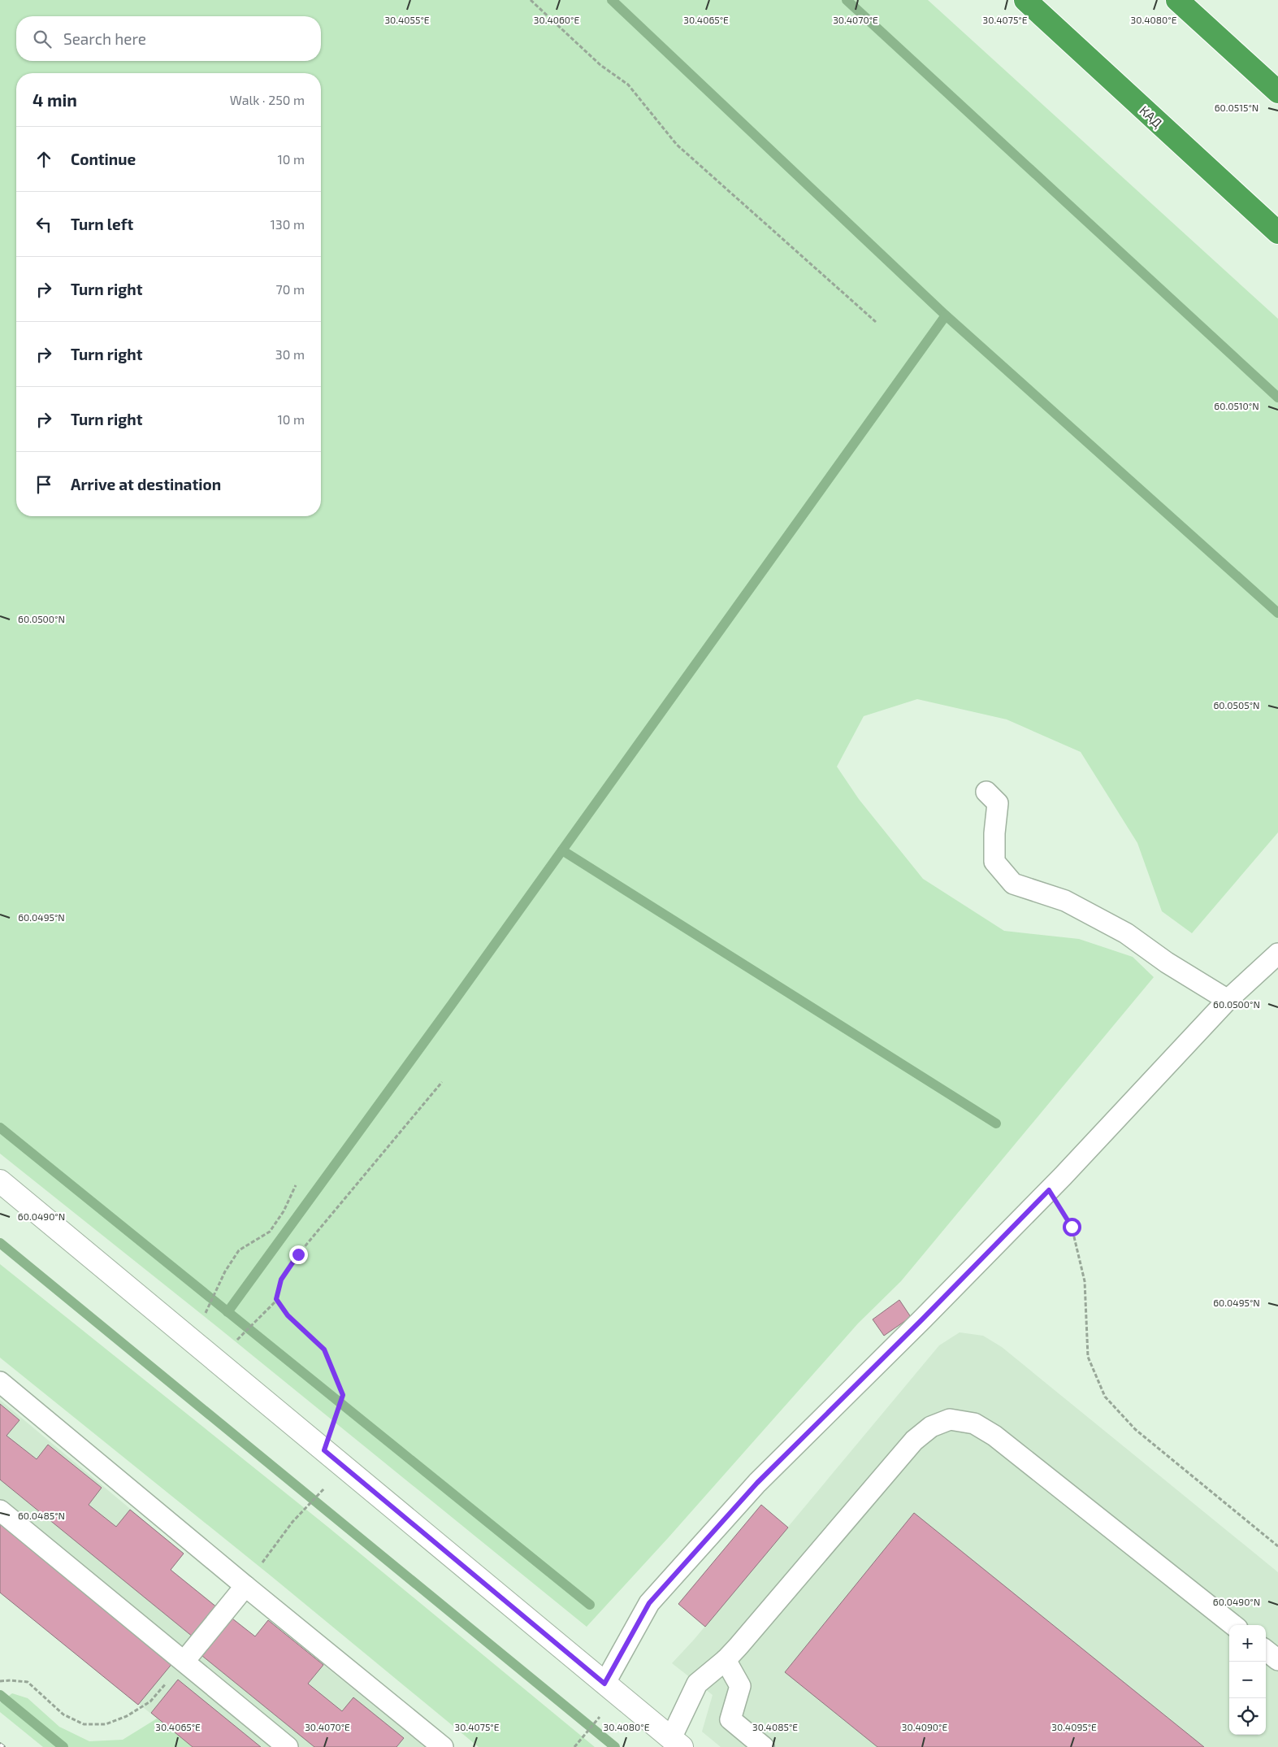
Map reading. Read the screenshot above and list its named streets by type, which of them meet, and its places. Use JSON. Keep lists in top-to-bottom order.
{
  "streets": {
    "highway": ["КАД"]
  },
  "page": {
    "search": "Search here",
    "heading": ["4 min", "Walk · 250 m"],
    "list": [
      ["Continue", "10 m"],
      ["Turn left", "130 m"],
      ["Turn right", "70 m"],
      ["Turn right", "30 m"],
      ["Turn right", "10 m"],
      "Arrive at destination"
    ],
    "map_buttons": ["+", "−"]
  },
  "coordinates": [
    "30.4055°E",
    "30.4060°E",
    "30.4065°E",
    "30.4070°E",
    "30.4075°E",
    "30.4080°E",
    "60.0515°N",
    "60.0510°N",
    "60.0500°N",
    "60.0505°N",
    "60.0495°N",
    "60.0490°N",
    "60.0485°N",
    "30.4085°E",
    "30.4090°E",
    "30.4095°E"
  ]
}
